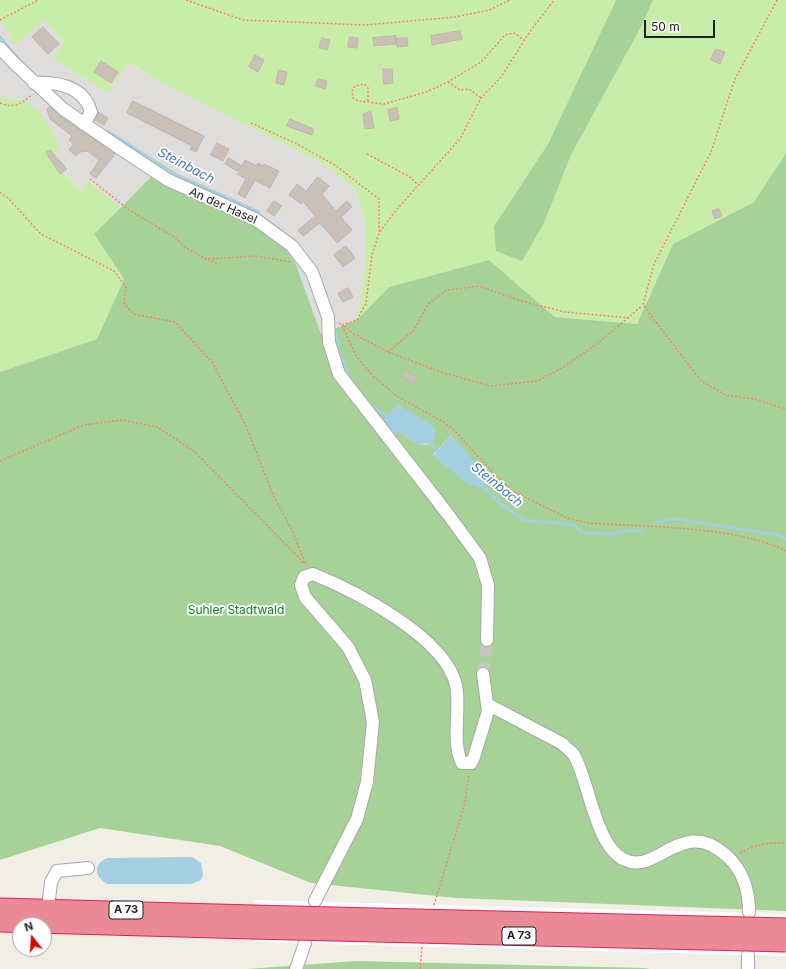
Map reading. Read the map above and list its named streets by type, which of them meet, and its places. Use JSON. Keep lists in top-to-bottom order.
{
  "streets": {
    "highway": ["A 73"],
    "street": ["An der Hasel"]
  },
  "water": ["Steinbach"],
  "parks": ["Suhler Stadtwald"],
  "scale_bar": "50 m",
  "north": "top"
}
